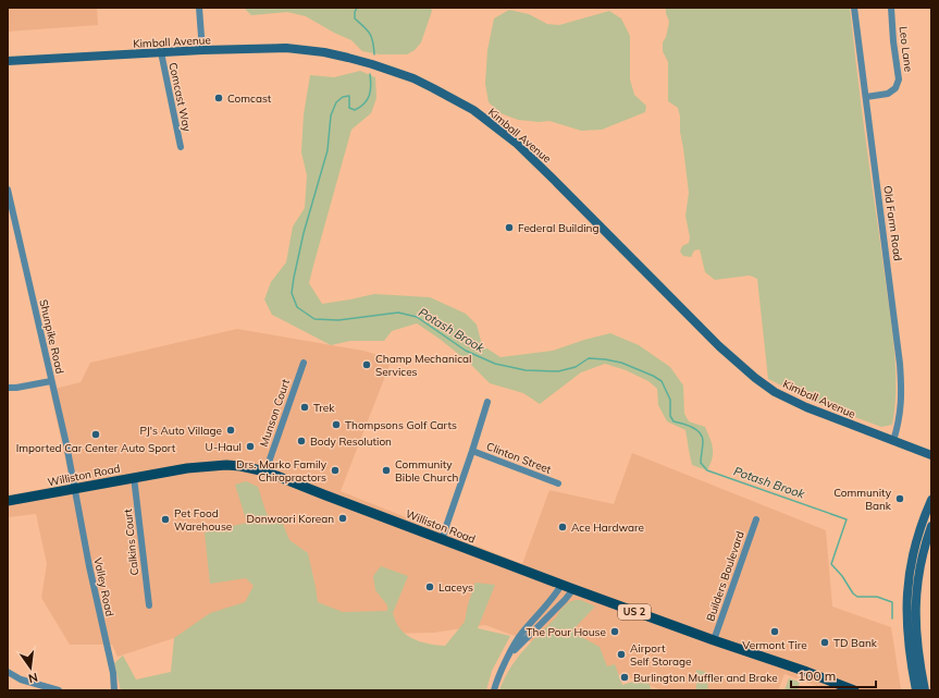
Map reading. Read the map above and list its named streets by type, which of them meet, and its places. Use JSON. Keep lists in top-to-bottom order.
{
  "streets": {
    "main road": ["Kimball Avenue", "Williston Road", "US 2"],
    "street": [
      "Leo Lane",
      "Comcast Way",
      "Old Farm Road",
      "Shunpike Road",
      "Munson Court",
      "Clinton Street",
      "Calkins Court",
      "Builders Boulevard",
      "Valley Road"
    ]
  },
  "crossings": [
    ["Kimball Avenue", "Comcast Way"],
    ["Kimball Avenue", "Old Farm Road"],
    ["Leo Lane", "Old Farm Road"],
    ["Shunpike Road", "Williston Road"],
    ["Shunpike Road", "Valley Road"],
    ["Munson Court", "Williston Road"],
    ["Williston Road", "Calkins Court"],
    ["Williston Road", "Builders Boulevard"],
    ["Williston Road", "Valley Road"]
  ],
  "water": ["Potash Brook"],
  "places": [
    "Comcast",
    "Federal Building",
    "Champ Mechanical Services",
    "Trek",
    "Thompsons Golf Carts",
    "PJ's Auto Village",
    "Imported Car Center Auto Sport",
    "Body Resolution",
    "U-Haul",
    "Drs. Marko Family Chiropractors",
    "Community Bible Church",
    "Community Bank",
    "Donwoori Korean",
    "Pet Food Warehouse",
    "Ace Hardware",
    "Laceys",
    "The Pour House",
    "Vermont Tire",
    "TD Bank",
    "Airport Self Storage",
    "Burlington Muffler and Brake"
  ],
  "scale_bar": "100 m",
  "north": "bottom"
}
